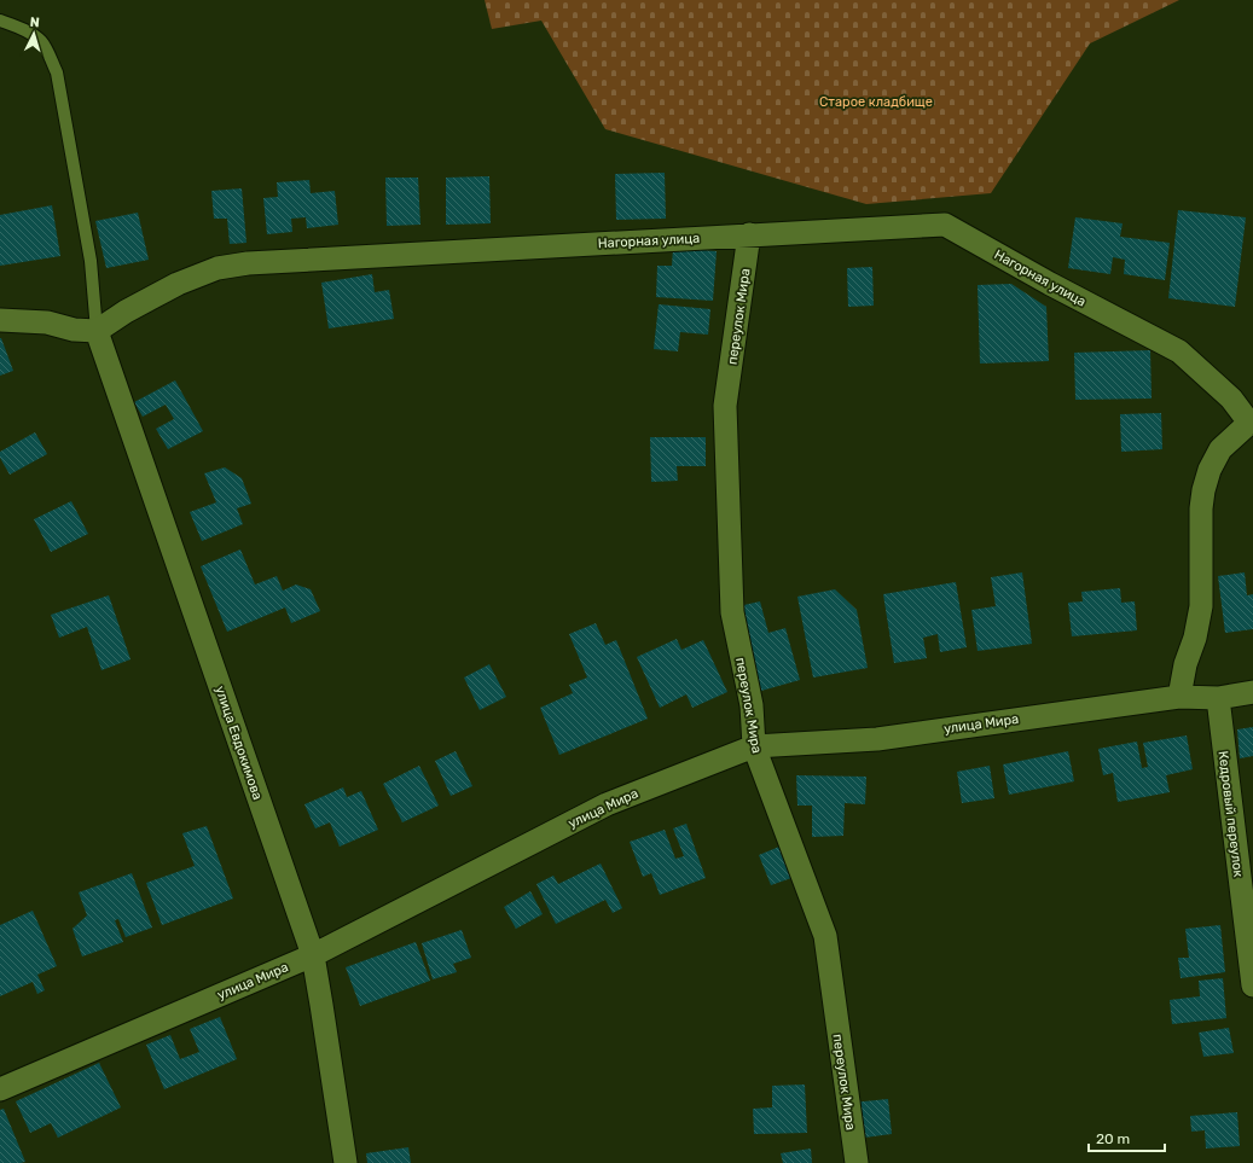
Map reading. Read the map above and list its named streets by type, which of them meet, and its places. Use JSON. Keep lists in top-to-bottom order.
{
  "streets": {
    "street": [
      "Нагорная улица",
      "переулок Мира",
      "улица Мира",
      "улица Евдокимова",
      "Кедровый переулок"
    ]
  },
  "crossings": [
    ["Нагорная улица", "переулок Мира"],
    ["Нагорная улица", "улица Евдокимова"],
    ["переулок Мира", "улица Мира"],
    ["улица Мира", "улица Евдокимова"],
    ["улица Мира", "Кедровый переулок"]
  ],
  "parks": ["Старое кладбище"],
  "scale_bar": "20 m",
  "north": "top"
}
